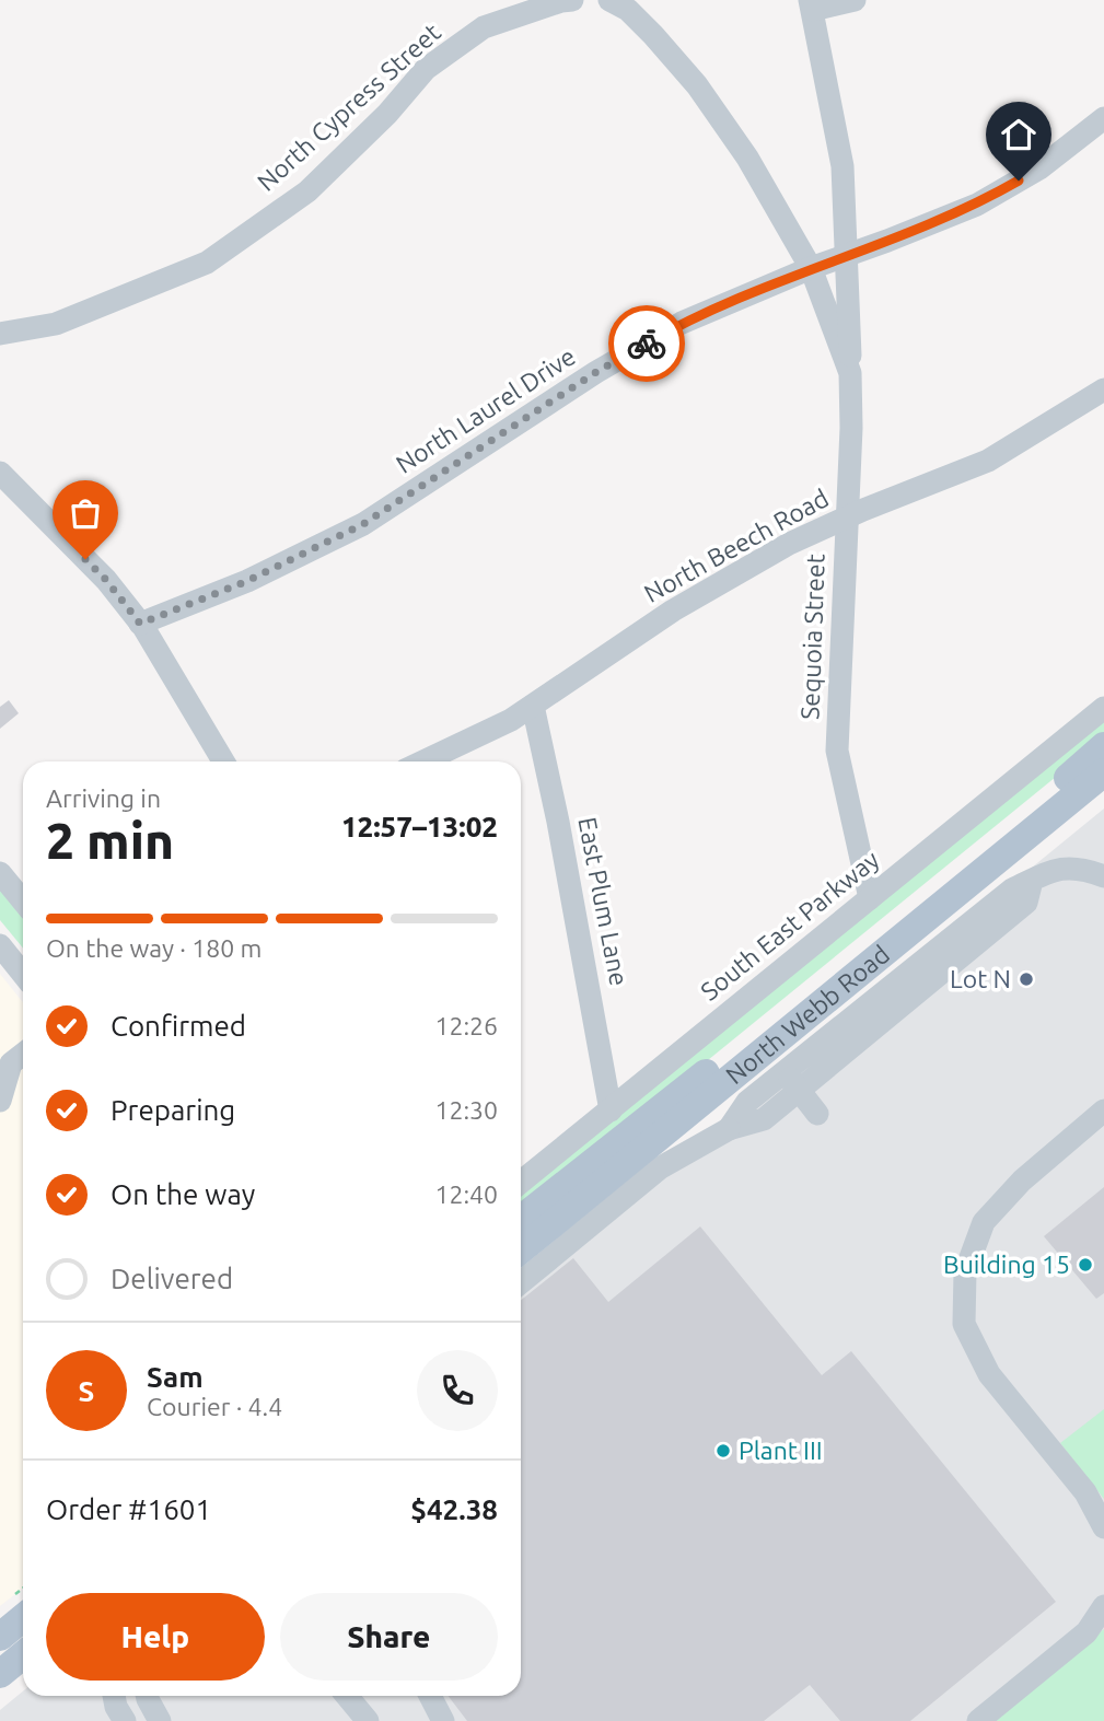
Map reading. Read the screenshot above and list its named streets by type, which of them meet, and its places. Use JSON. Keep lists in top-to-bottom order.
{
  "streets": {
    "main road": ["North Webb Road"],
    "street": [
      "North Cypress Street",
      "North Laurel Drive",
      "North Beech Road",
      "Sequoia Street",
      "East Plum Lane",
      "South East Parkway"
    ]
  },
  "crossings": [
    ["North Laurel Drive", "Sequoia Street"],
    ["North Beech Road", "Sequoia Street"],
    ["North Beech Road", "East Plum Lane"],
    ["Sequoia Street", "South East Parkway"],
    ["East Plum Lane", "South East Parkway"]
  ],
  "places": ["Lot N", "Building 15", "Plant III"],
  "page": {
    "heading": ["2 min", "Arriving in", "12:57–13:02"],
    "panel": [
      "Sam",
      "Courier · 4.4",
      "Order #1601",
      "$42.38"
    ],
    "bar": "On the way · 180 m",
    "list": [
      ["Confirmed", "12:26"],
      ["Preparing", "12:30"],
      ["On the way", "12:40"],
      "Delivered"
    ],
    "round": "S",
    "buttons": ["Help", "Share"]
  }
}
